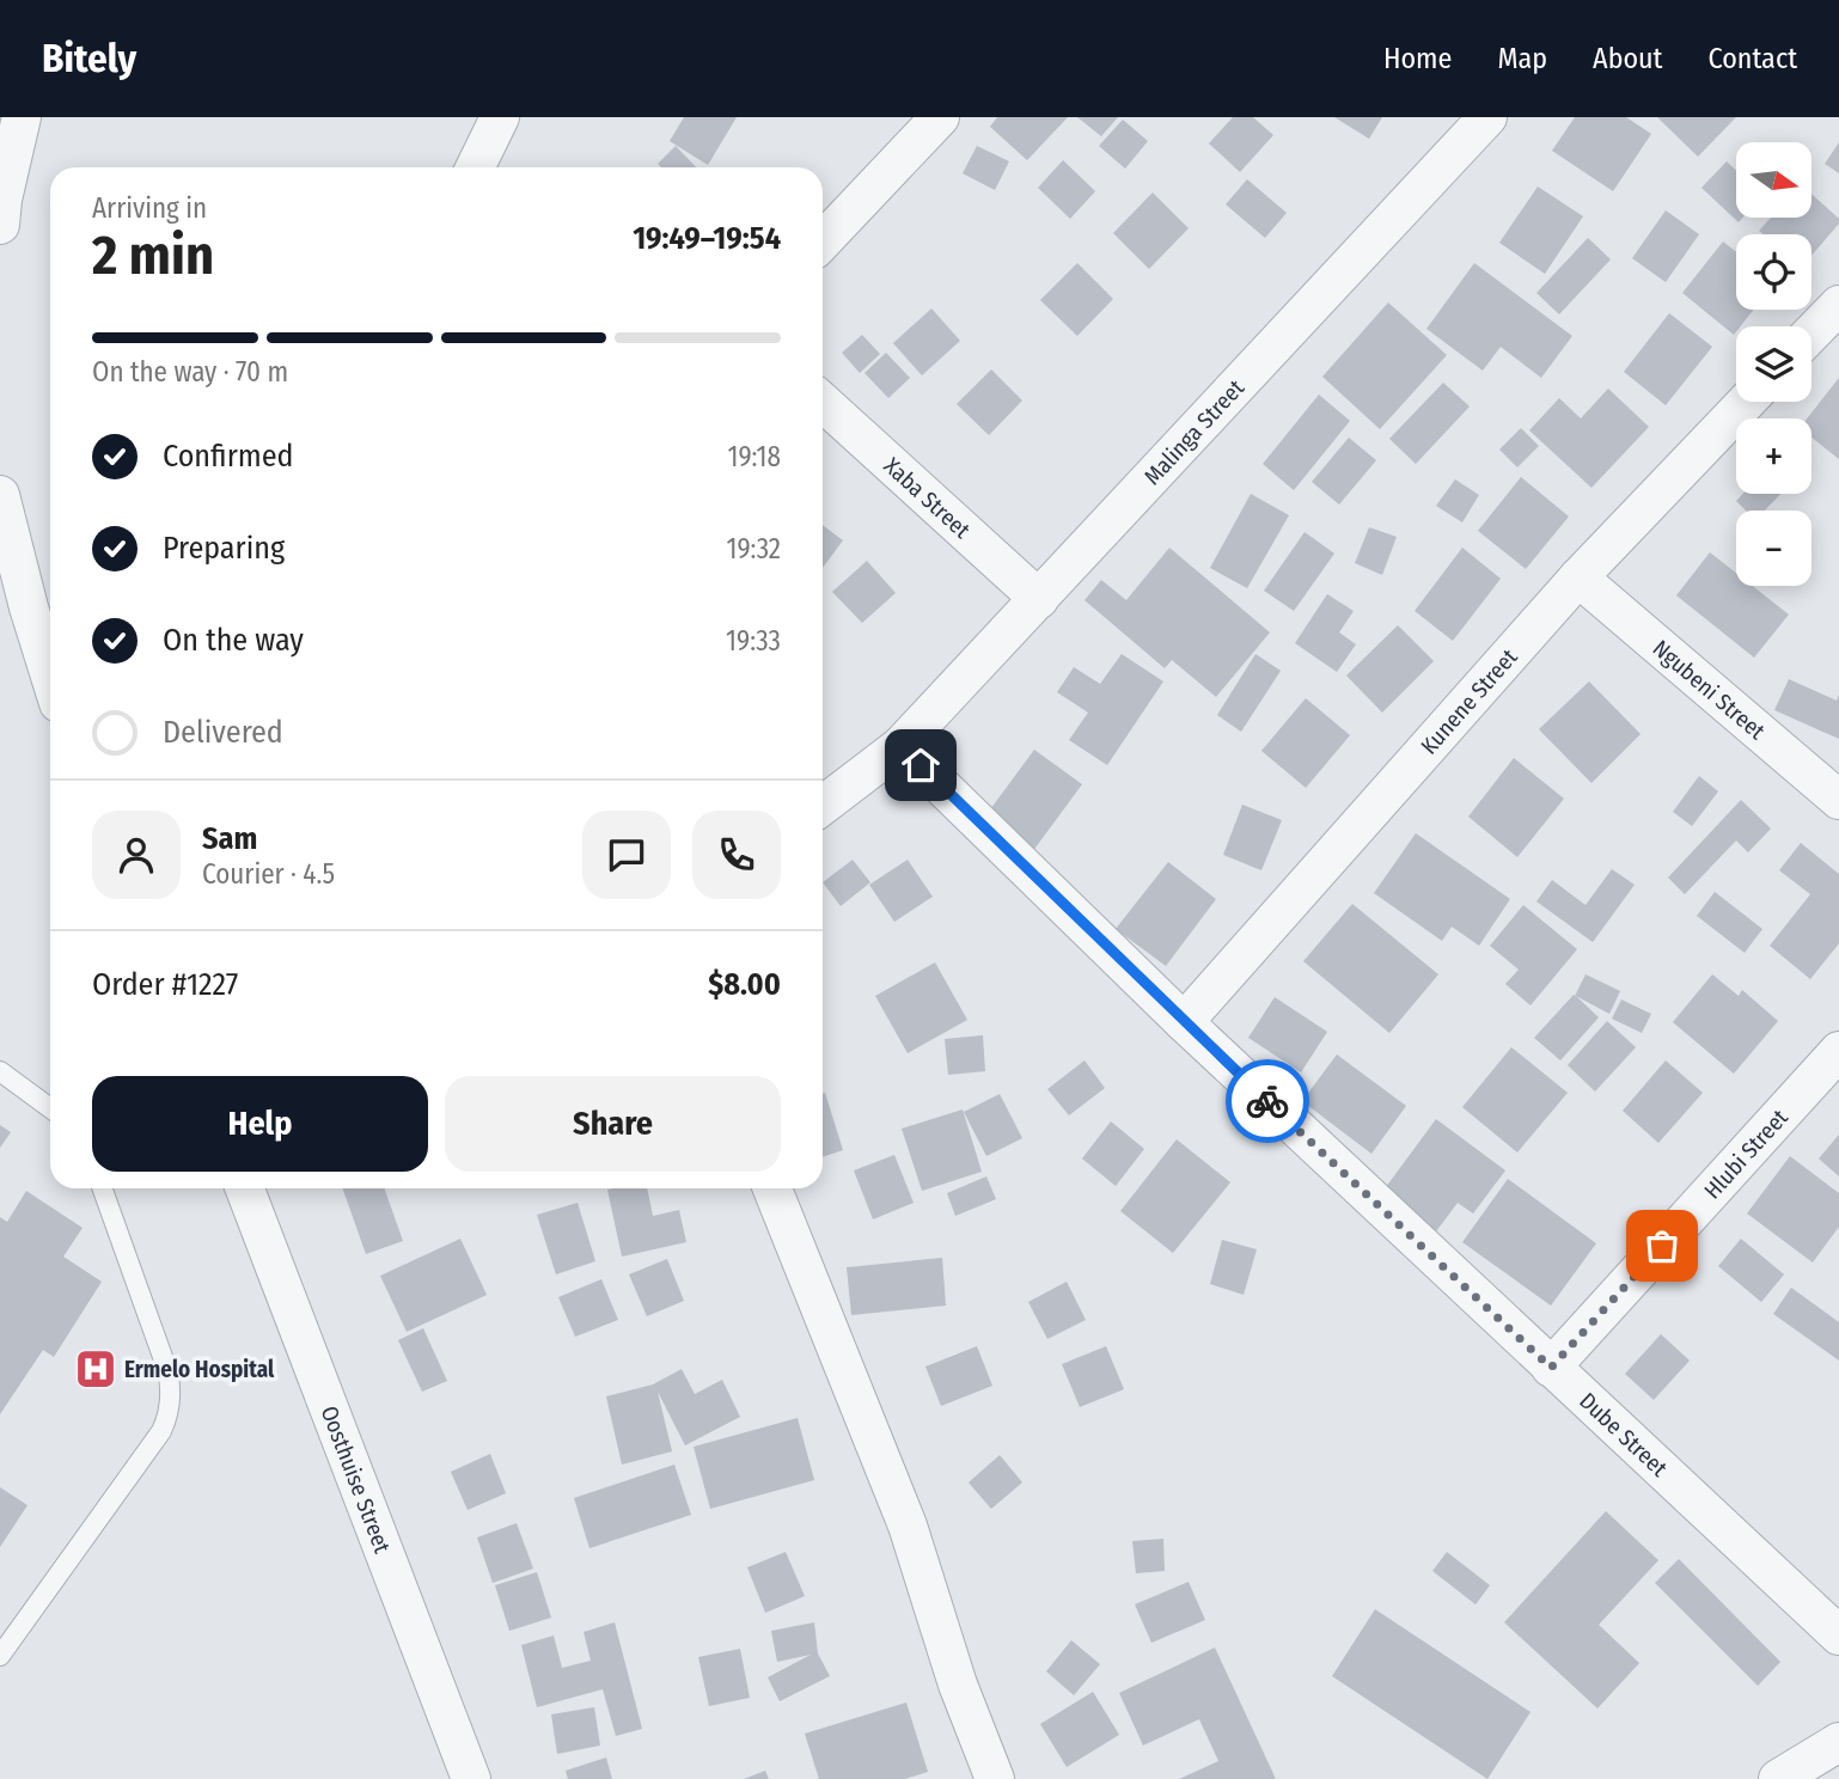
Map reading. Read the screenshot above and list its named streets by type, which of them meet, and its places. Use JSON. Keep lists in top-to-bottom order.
{
  "streets": {
    "street": [
      "Malinga Street",
      "Xaba Street",
      "Ngubeni Street",
      "Kunene Street",
      "Hlubi Street",
      "Dube Street",
      "Oosthuise Street"
    ]
  },
  "crossings": [
    ["Malinga Street", "Xaba Street"],
    ["Malinga Street", "Dube Street"],
    ["Ngubeni Street", "Kunene Street"],
    ["Kunene Street", "Dube Street"],
    ["Hlubi Street", "Dube Street"]
  ],
  "places": {
    "hospital": ["Ermelo Hospital"]
  },
  "north": "right",
  "page": {
    "header": "Bitely",
    "nav": [
      "Home",
      "Map",
      "About",
      "Contact"
    ],
    "map_buttons": ["+", "−"],
    "heading": ["2 min", "Arriving in", "19:49–19:54"],
    "panel": [
      "Sam",
      "Courier · 4.5",
      "Order #1227",
      "$8.00"
    ],
    "bar": "On the way · 70 m",
    "list": [
      ["Confirmed", "19:18"],
      ["Preparing", "19:32"],
      ["On the way", "19:33"],
      "Delivered"
    ],
    "buttons": ["Help", "Share"]
  }
}
